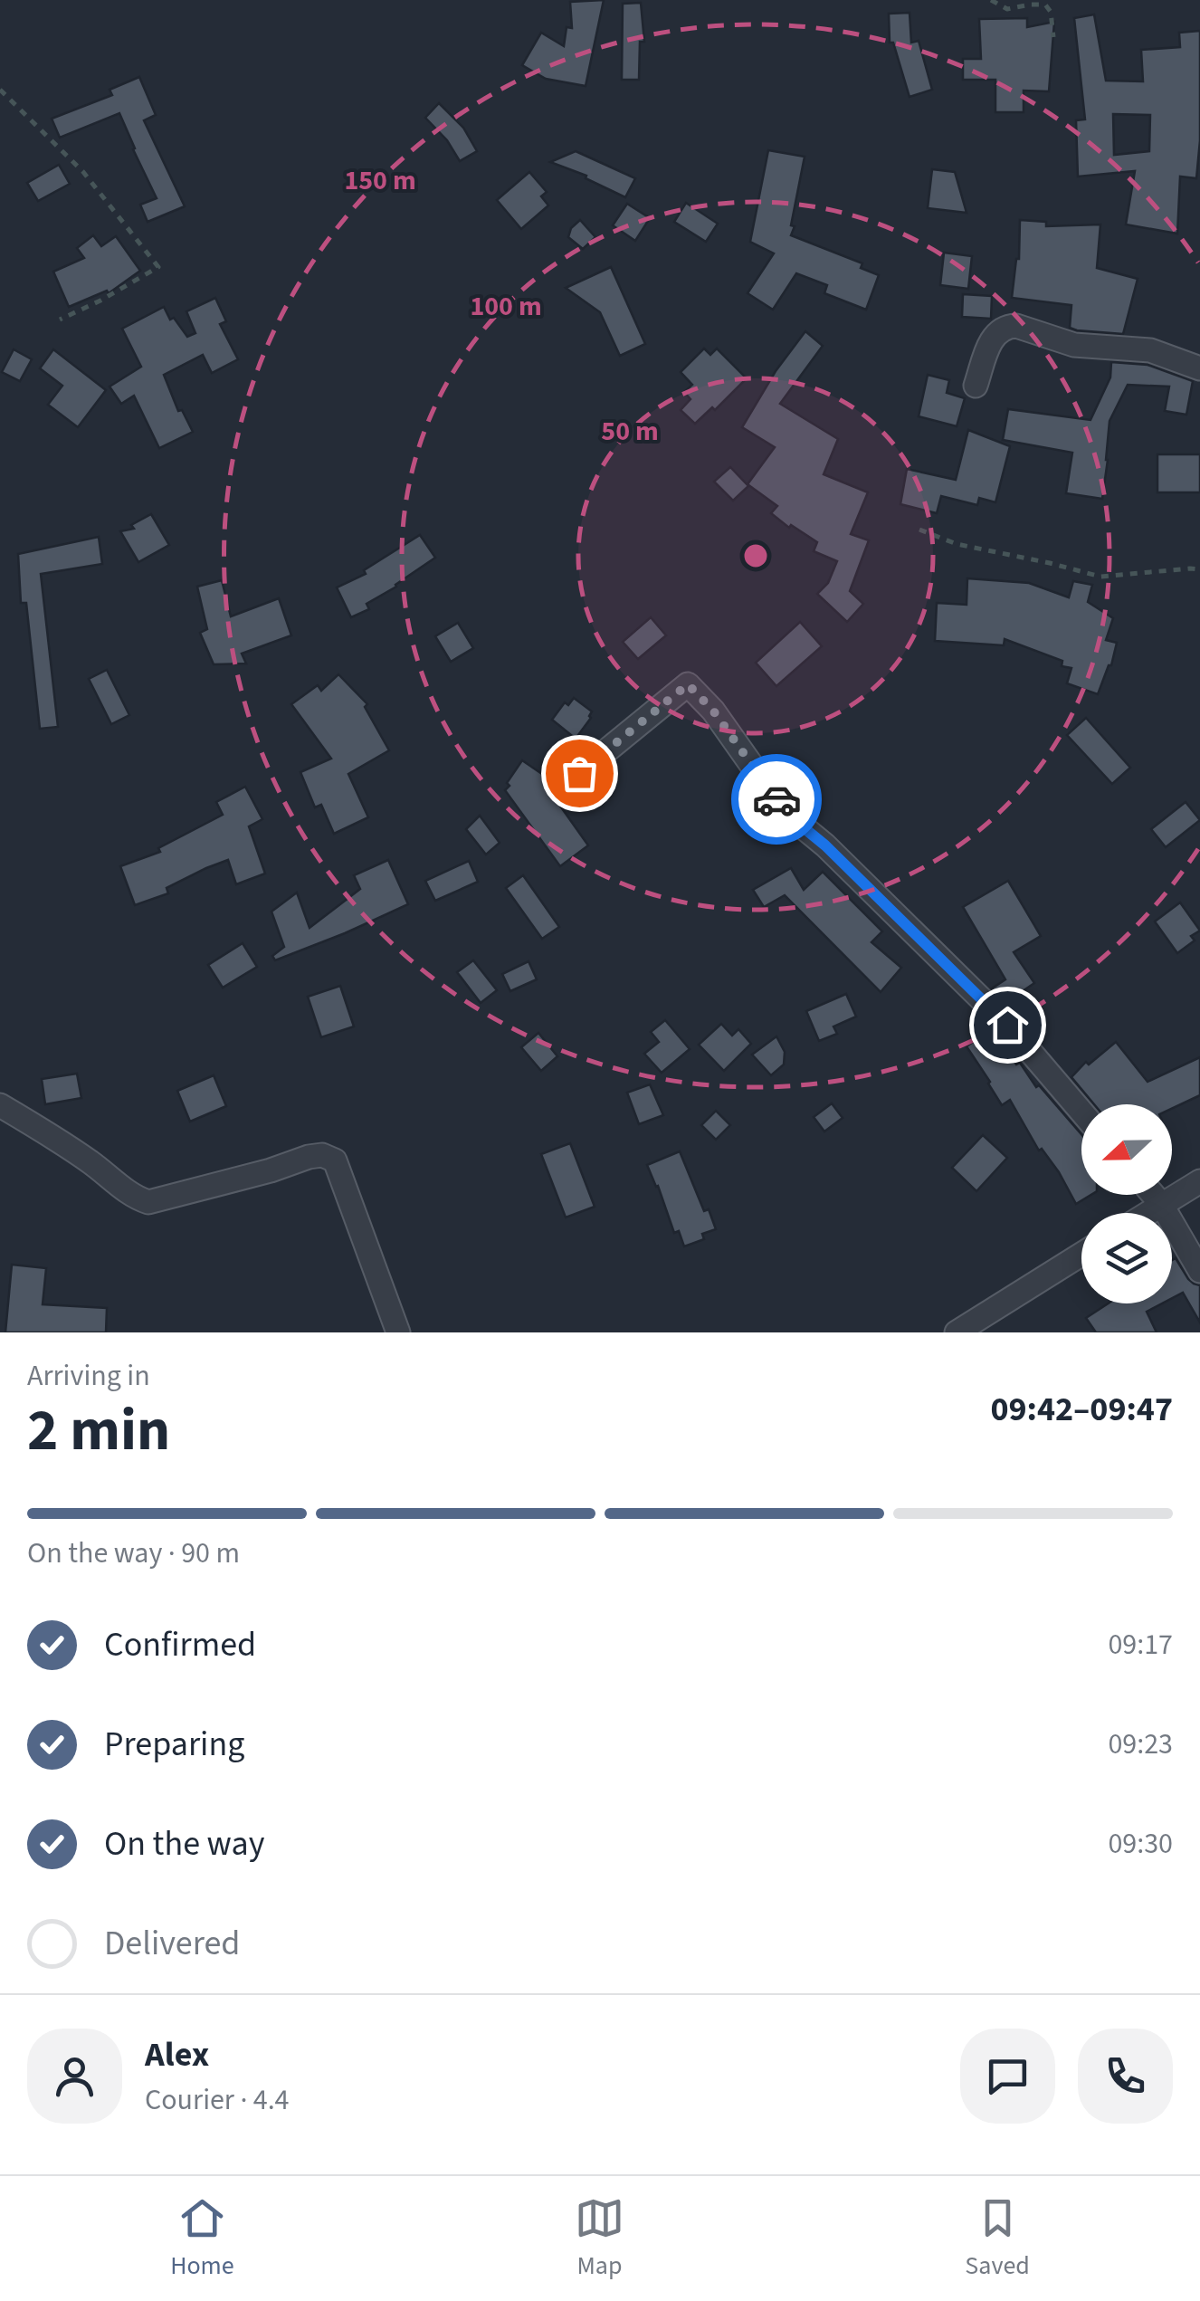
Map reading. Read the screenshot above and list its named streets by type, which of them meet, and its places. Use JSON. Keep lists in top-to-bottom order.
{
  "north": "left",
  "page": {
    "heading": ["2 min", "Arriving in", "09:42–09:47"],
    "panel": ["Alex", "Courier · 4.4"],
    "bar": "On the way · 90 m",
    "list": [
      ["Confirmed", "09:17"],
      ["Preparing", "09:23"],
      ["On the way", "09:30"],
      "Delivered"
    ],
    "tabs": ["Home", "Map", "Saved"]
  },
  "rings": ["150 m", "100 m", "50 m"]
}
